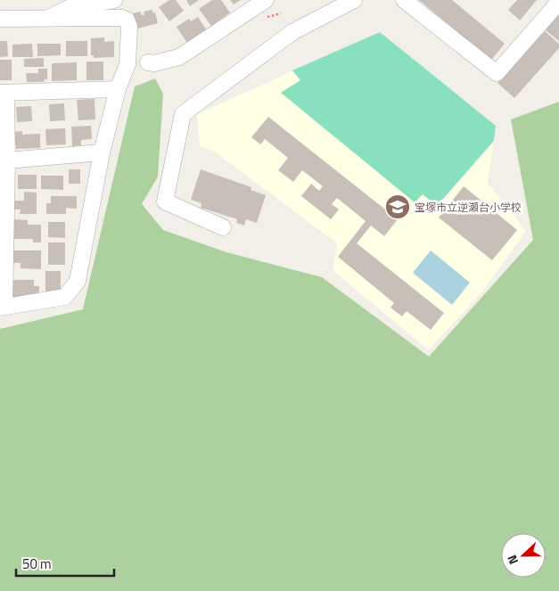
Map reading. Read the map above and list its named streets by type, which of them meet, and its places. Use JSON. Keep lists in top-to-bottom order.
{
  "places": {
    "school or university": ["宝塚市立逆瀬台小学校"]
  },
  "scale_bar": "50 m",
  "north": "left"
}
